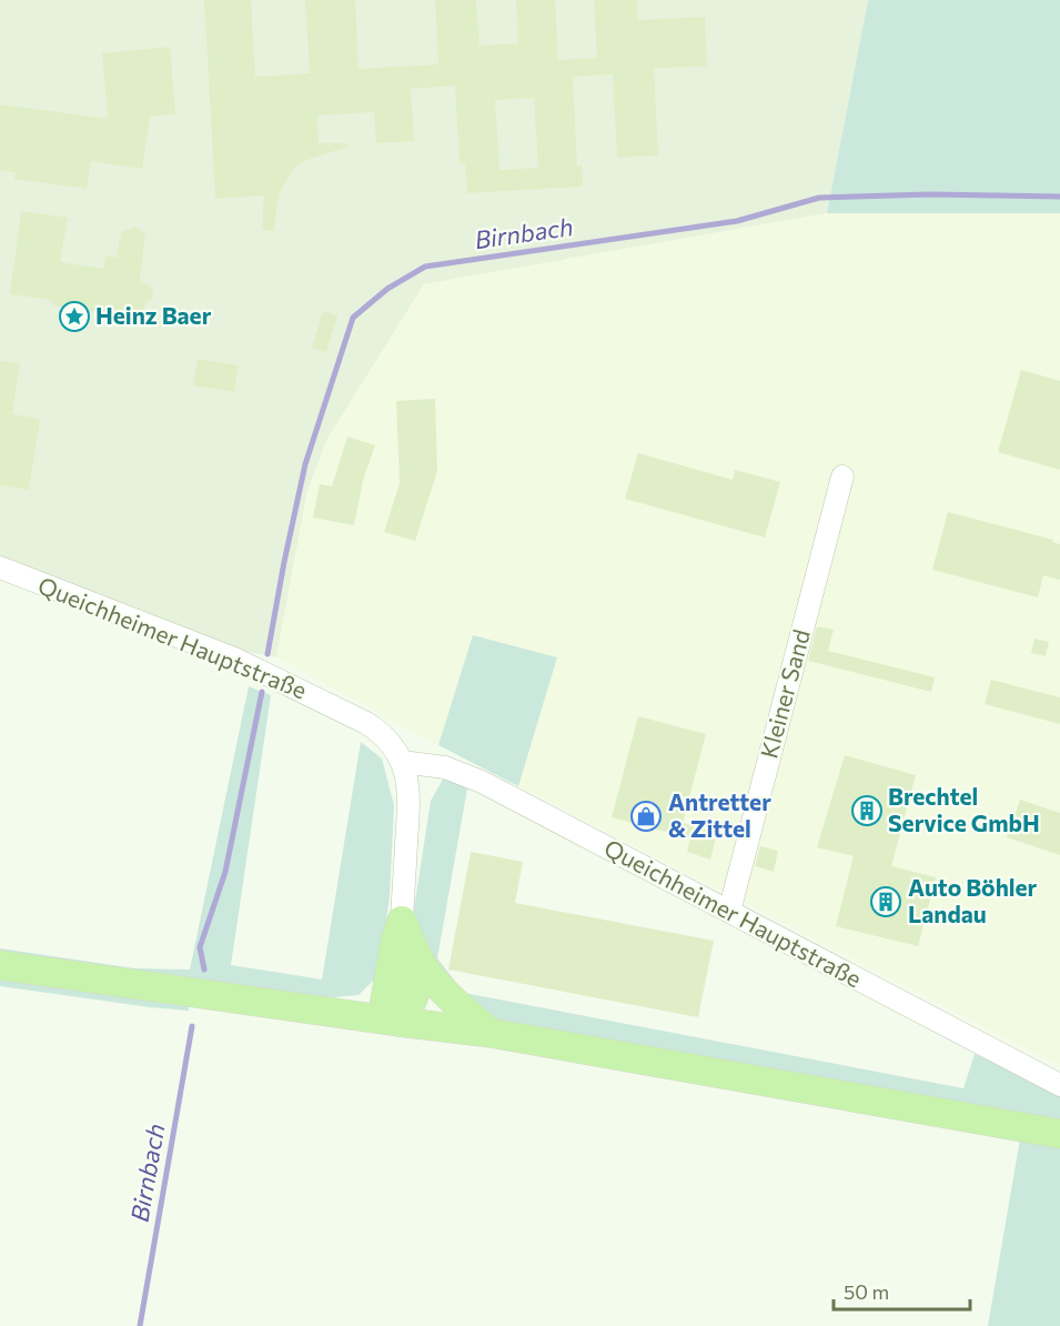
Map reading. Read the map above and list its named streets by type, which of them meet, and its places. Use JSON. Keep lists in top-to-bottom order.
{
  "streets": {
    "street": ["Queichheimer Hauptstraße", "Kleiner Sand"]
  },
  "crossings": [
    ["Queichheimer Hauptstraße", "Kleiner Sand"]
  ],
  "water": ["Birnbach"],
  "places": {
    "place": ["Heinz Baer"],
    "building": ["Brechtel Service GmbH", "Auto Böhler Landau"],
    "shop": ["Antretter & Zittel"]
  },
  "scale_bar": "50 m"
}
